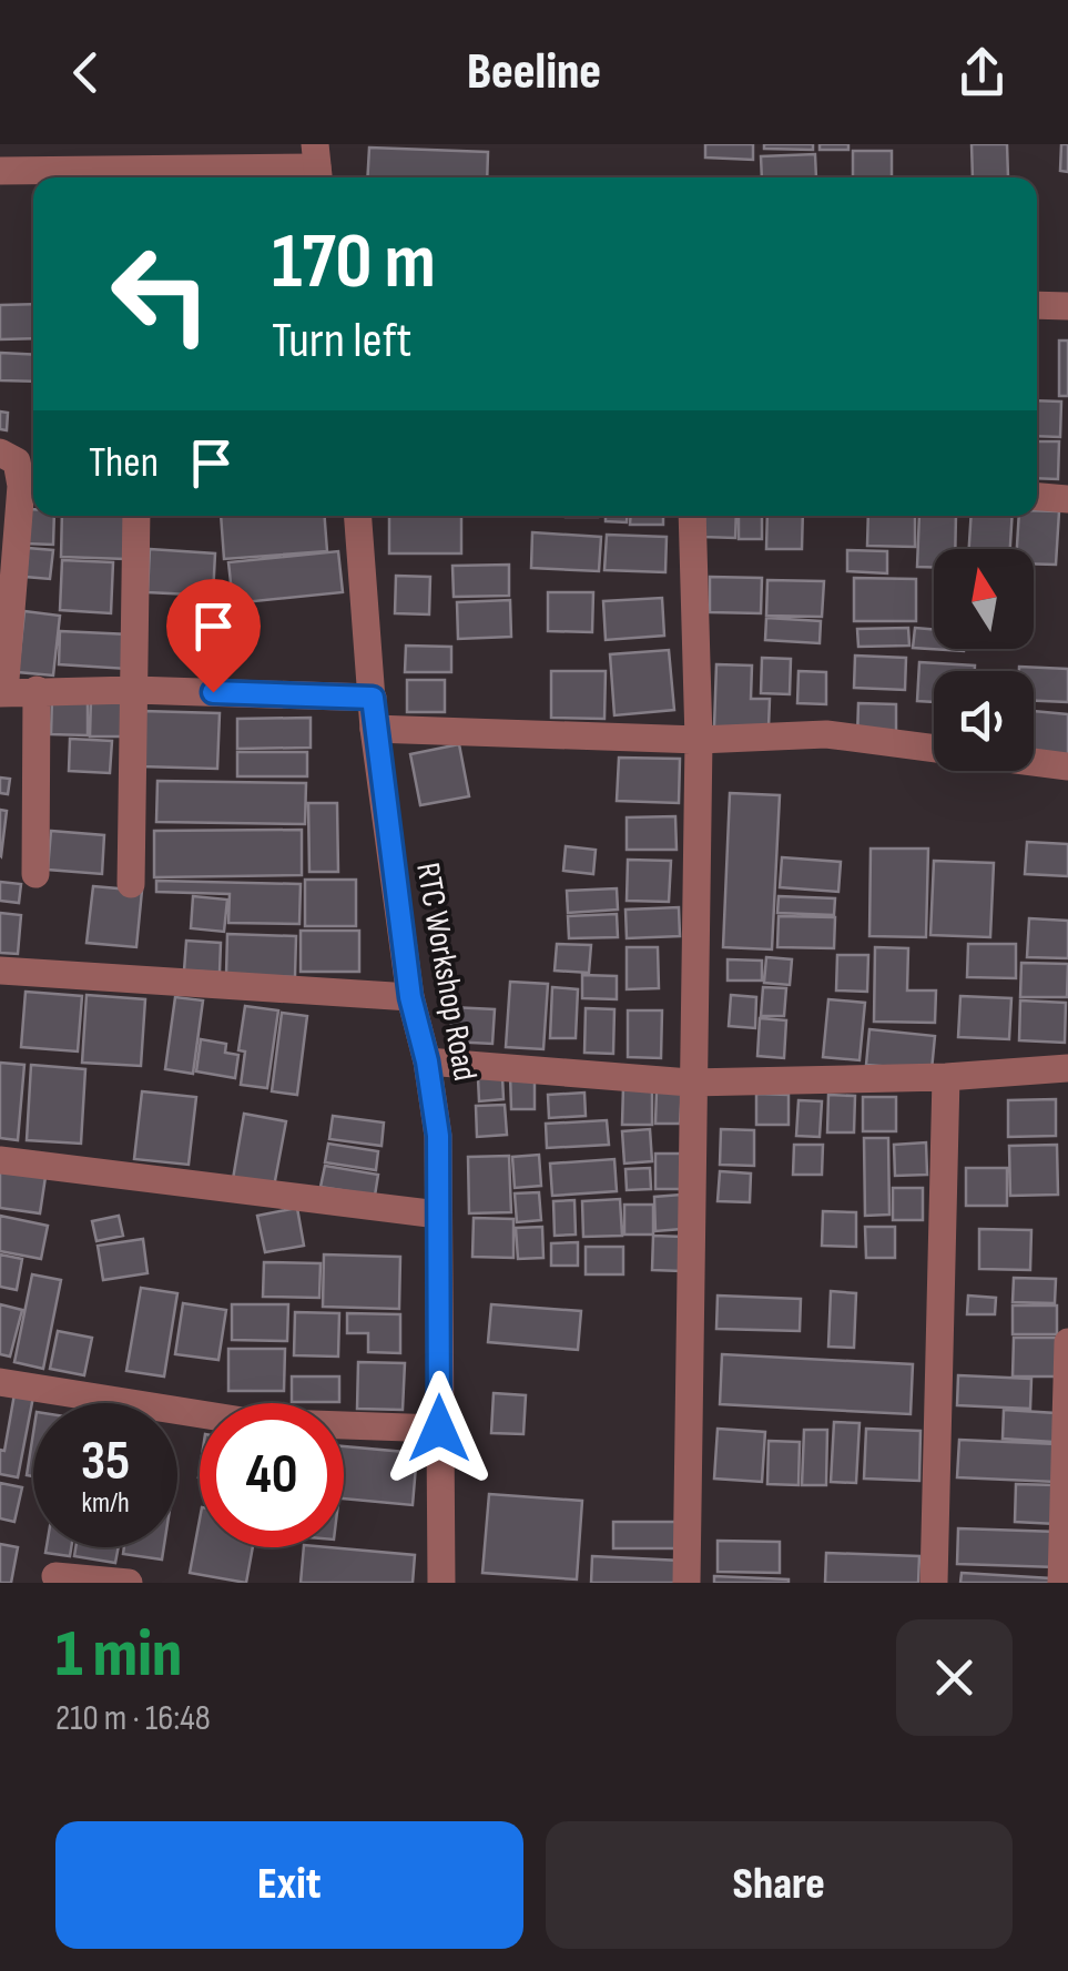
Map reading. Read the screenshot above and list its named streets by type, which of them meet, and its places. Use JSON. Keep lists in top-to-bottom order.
{
  "streets": {
    "street": ["RTC Workshop Road"]
  },
  "north": "top",
  "page": {
    "header": "Beeline",
    "turn": ["170 m", "Turn left"],
    "then": "Then",
    "speed": "35 km/h",
    "limit": "40",
    "heading": ["1 min", "210 m · 16:48"],
    "buttons": ["Exit", "Share"]
  }
}
